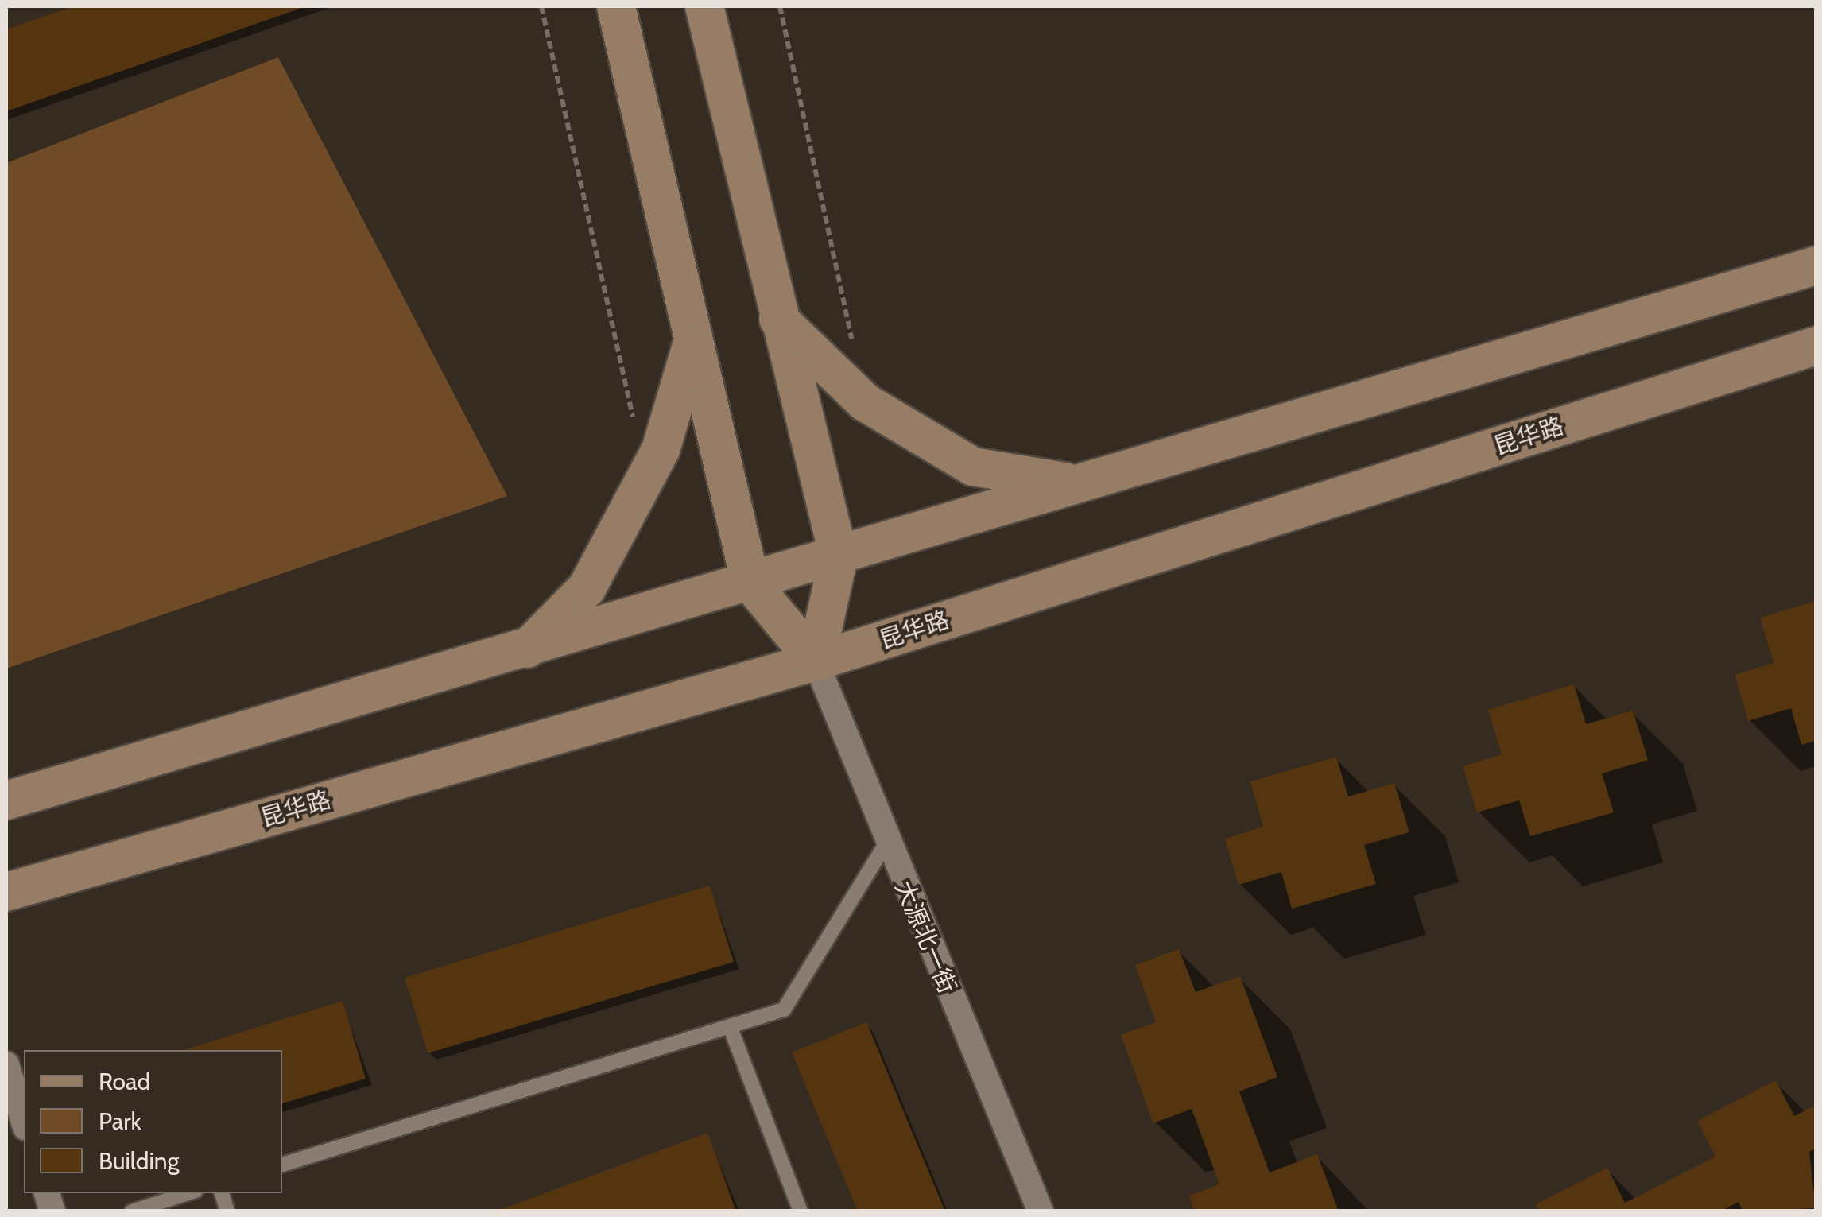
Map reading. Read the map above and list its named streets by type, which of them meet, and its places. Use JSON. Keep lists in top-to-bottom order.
{
  "streets": {
    "main road": ["昆华路"],
    "street": ["大源北一街"]
  },
  "crossings": [
    ["昆华路", "大源北一街"]
  ],
  "legend": ["Road", "Park", "Building"]
}
